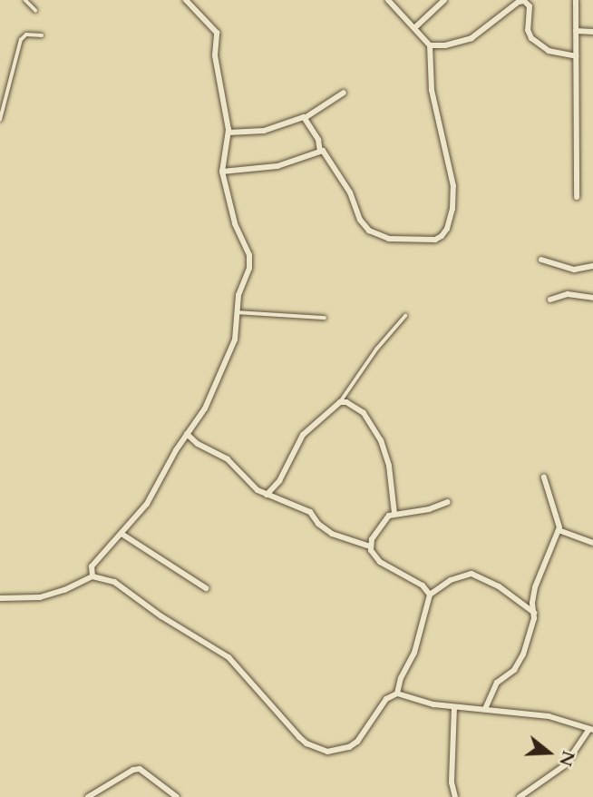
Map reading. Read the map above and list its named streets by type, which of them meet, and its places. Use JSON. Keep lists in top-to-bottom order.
{
  "north": "right"
}
